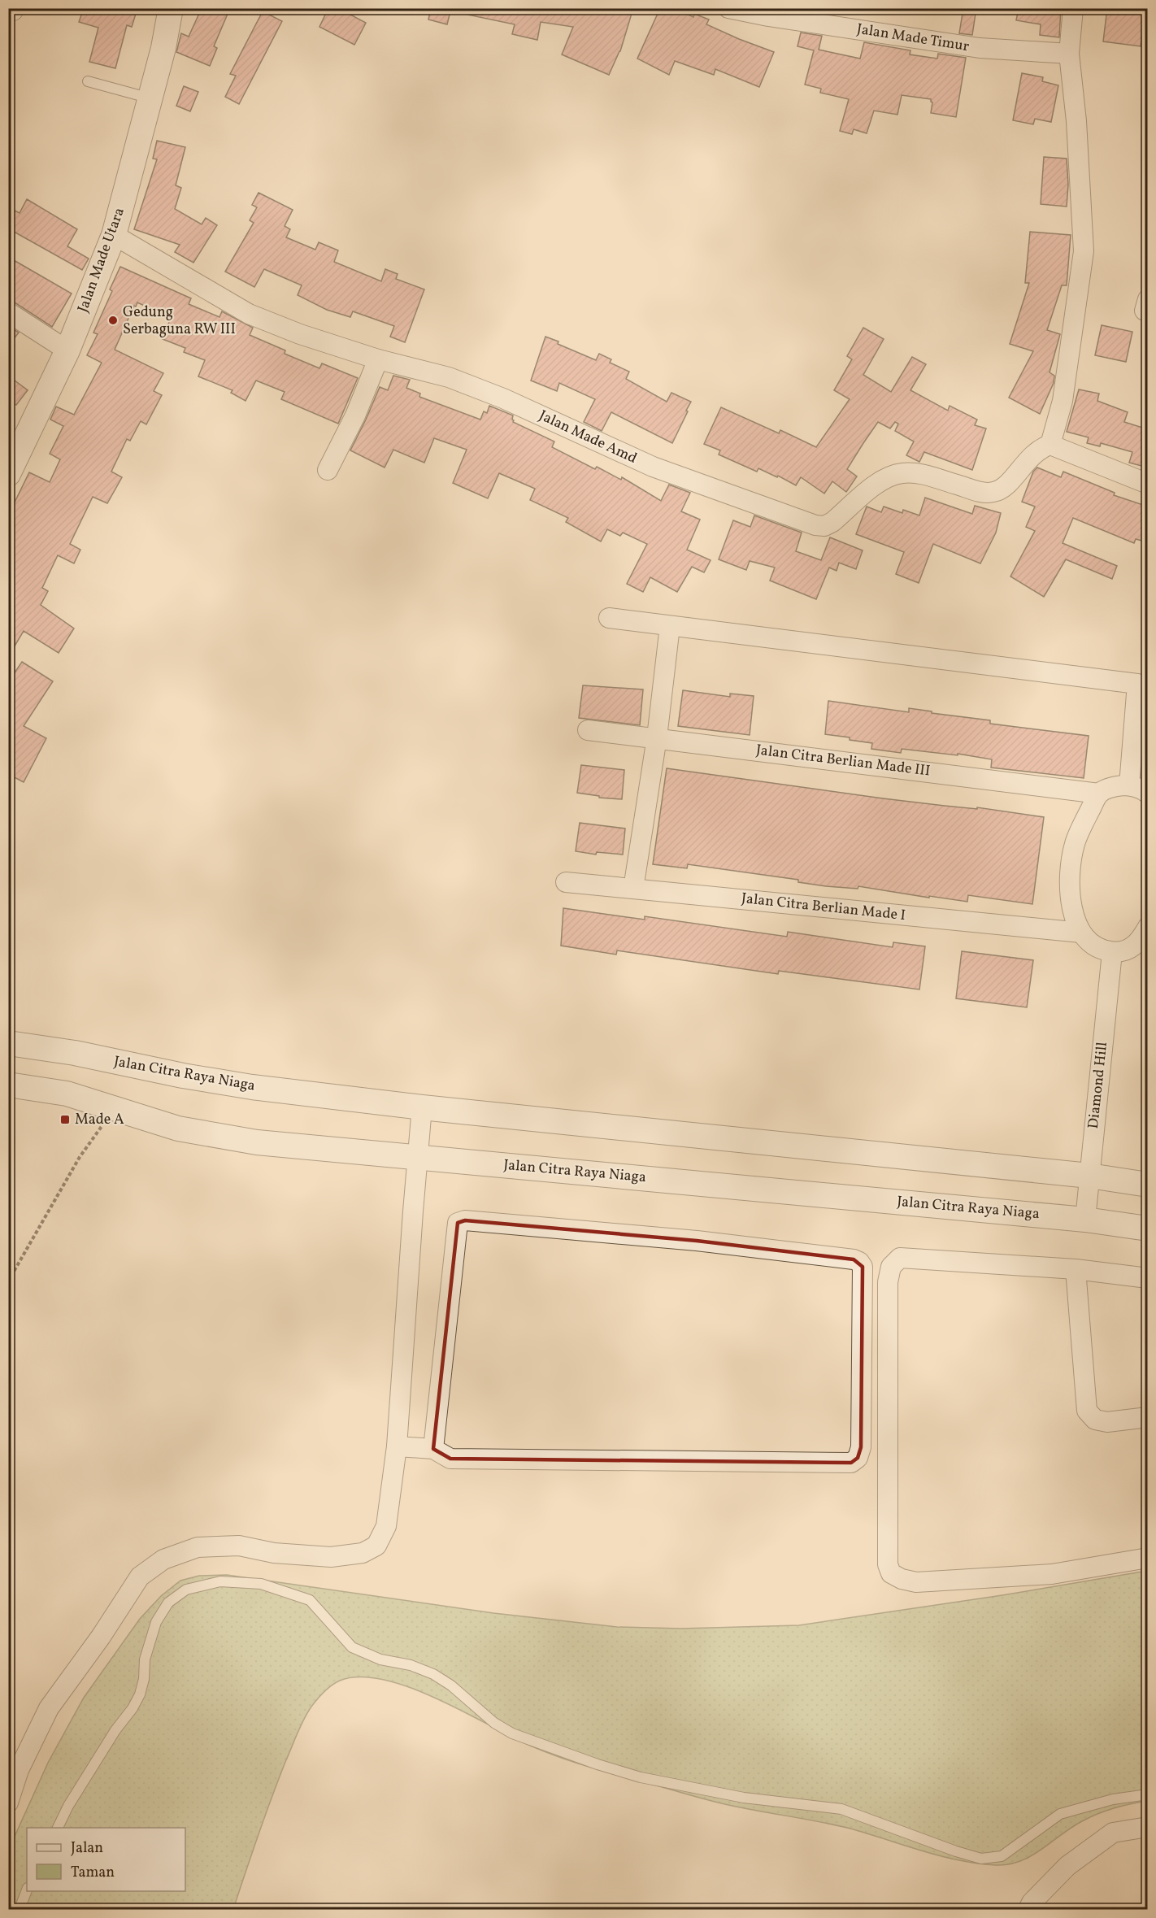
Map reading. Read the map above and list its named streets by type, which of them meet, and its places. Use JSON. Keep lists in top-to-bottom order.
{
  "streets": {
    "street": [
      "Jalan Made Timur",
      "Jalan Made Utara",
      "Jalan Made Amd",
      "Jalan Citra Berlian Made III",
      "Jalan Citra Berlian Made I",
      "Jalan Citra Raya Niaga",
      "Diamond Hill"
    ]
  },
  "crossings": [
    ["Jalan Made Utara", "Jalan Made Amd"],
    ["Jalan Citra Raya Niaga", "Diamond Hill"]
  ],
  "places": {
    "other": ["Gedung Serbaguna RW III"],
    "transit": ["Made A"]
  },
  "legend": ["Jalan", "Taman"]
}
